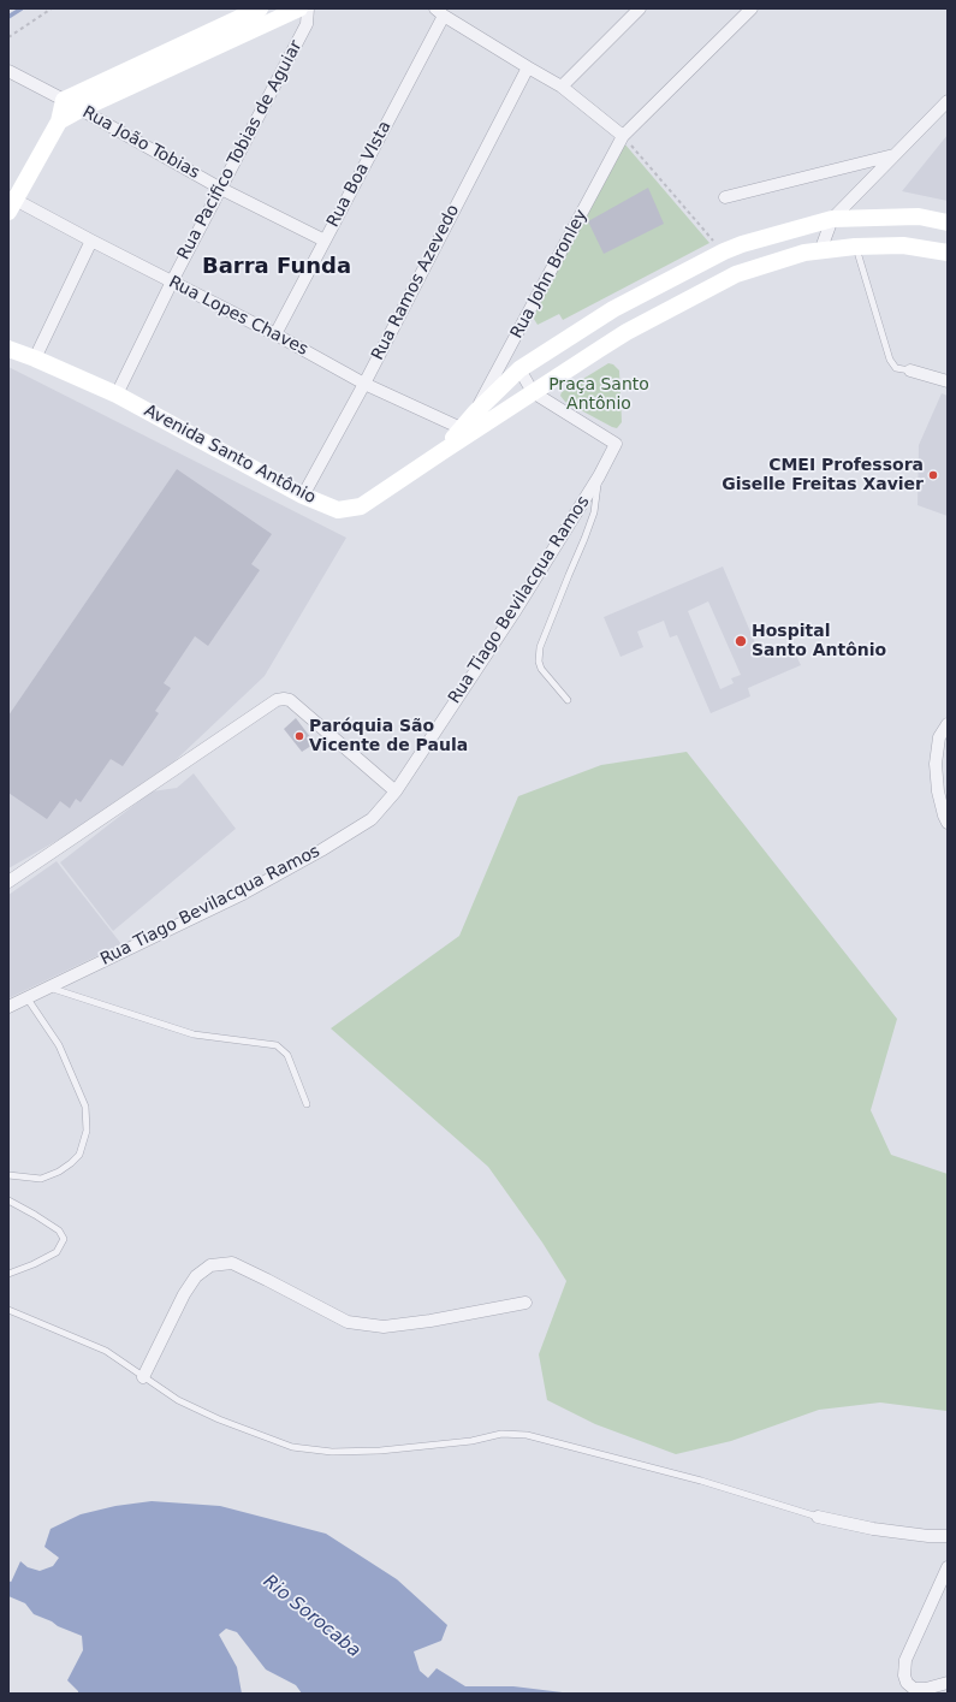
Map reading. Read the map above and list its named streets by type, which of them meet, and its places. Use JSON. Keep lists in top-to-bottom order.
{
  "streets": {
    "main road": ["Avenida Santo Antônio"],
    "street": [
      "Rua João Tobias",
      "Rua Pacifico Tobias de Aguiar",
      "Rua Boa VIsta",
      "Rua John Bronley",
      "Rua Ramos Azevedo",
      "Rua Lopes Chaves",
      "Rua Tiago Bevilacqua Ramos"
    ]
  },
  "crossings": [
    ["Rua João Tobias", "Rua Pacifico Tobias de Aguiar"],
    ["Rua João Tobias", "Rua Boa VIsta"],
    ["Rua Pacifico Tobias de Aguiar", "Rua Lopes Chaves"],
    ["Rua Pacifico Tobias de Aguiar", "Avenida Santo Antônio"],
    ["Rua Boa VIsta", "Rua Lopes Chaves"],
    ["Rua John Bronley", "Avenida Santo Antônio"],
    ["Rua Ramos Azevedo", "Rua Lopes Chaves"],
    ["Rua Ramos Azevedo", "Avenida Santo Antônio"],
    ["Rua Lopes Chaves", "Avenida Santo Antônio"],
    ["Avenida Santo Antônio", "Rua Tiago Bevilacqua Ramos"]
  ],
  "districts": ["Barra Funda"],
  "water": ["Rio Sorocaba"],
  "parks": ["Praça Santo Antônio"],
  "places": ["CMEI Professora Giselle Freitas Xavier", "Hospital Santo Antônio", "Paróquia São Vicente de Paula"]
}
